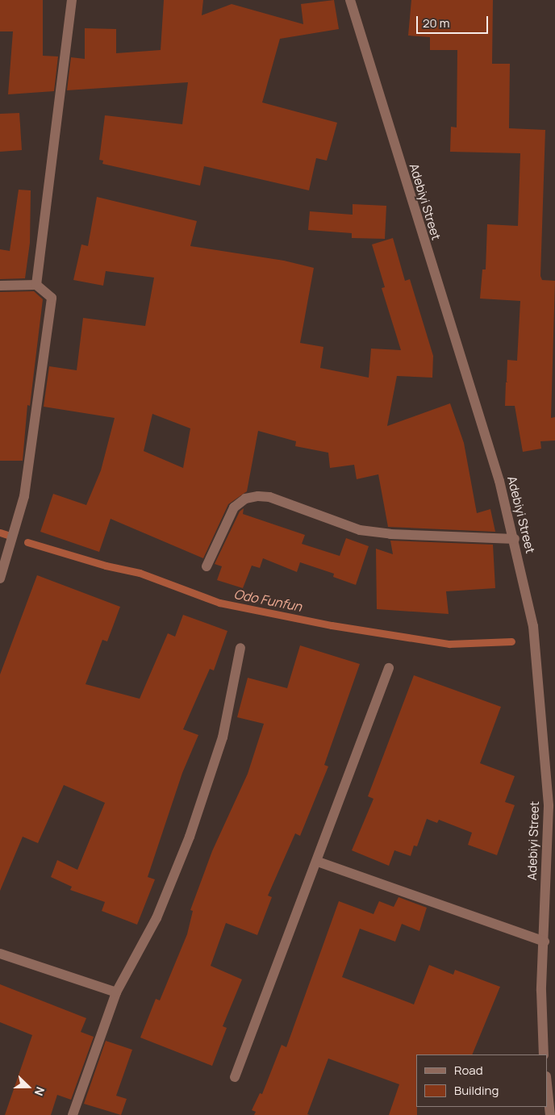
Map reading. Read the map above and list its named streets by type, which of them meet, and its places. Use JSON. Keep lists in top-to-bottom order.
{
  "streets": {
    "street": ["Adebiyi Street"]
  },
  "water": ["Odo Funfun"],
  "legend": ["Road", "Building"],
  "scale_bar": "20 m",
  "north": "right"
}
